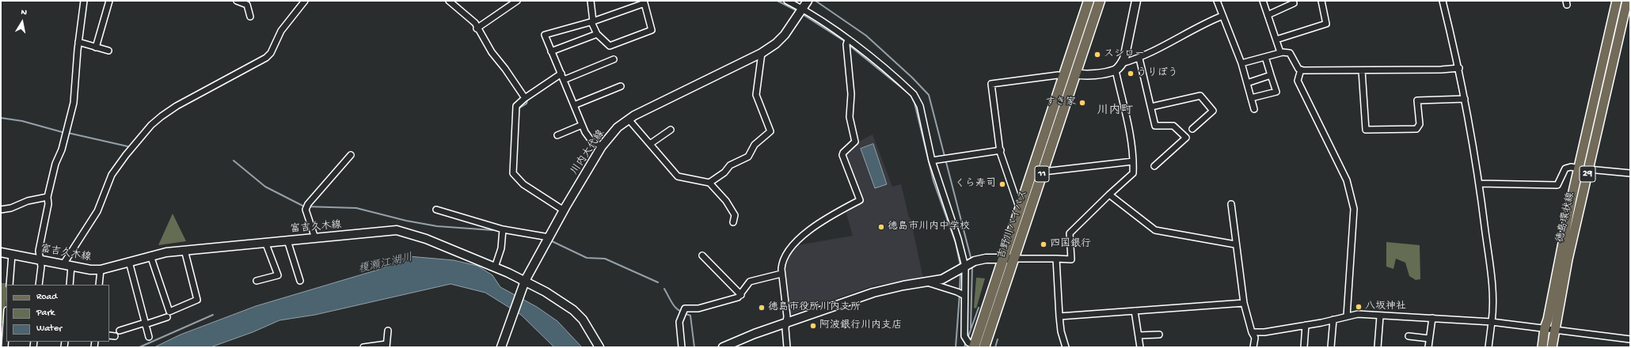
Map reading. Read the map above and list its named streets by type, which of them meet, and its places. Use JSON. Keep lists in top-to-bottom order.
{
  "streets": {
    "highway": ["11", "吉野川バイパス"],
    "main road": [
      "川内大代線",
      "29",
      "徳島環状線",
      "富吉久木線"
    ]
  },
  "crossings": [
    ["川内大代線", "富吉久木線"]
  ],
  "districts": ["川内町"],
  "water": ["榎瀬江湖川"],
  "places": [
    "スシロー",
    "うりぼう",
    "すき家",
    "くら寿司",
    "徳島市川内中学校",
    "四国銀行",
    "八坂神社",
    "徳島市役所川内支所",
    "阿波銀行川内支店"
  ],
  "legend": ["Road", "Park", "Water"],
  "north": "top"
}
